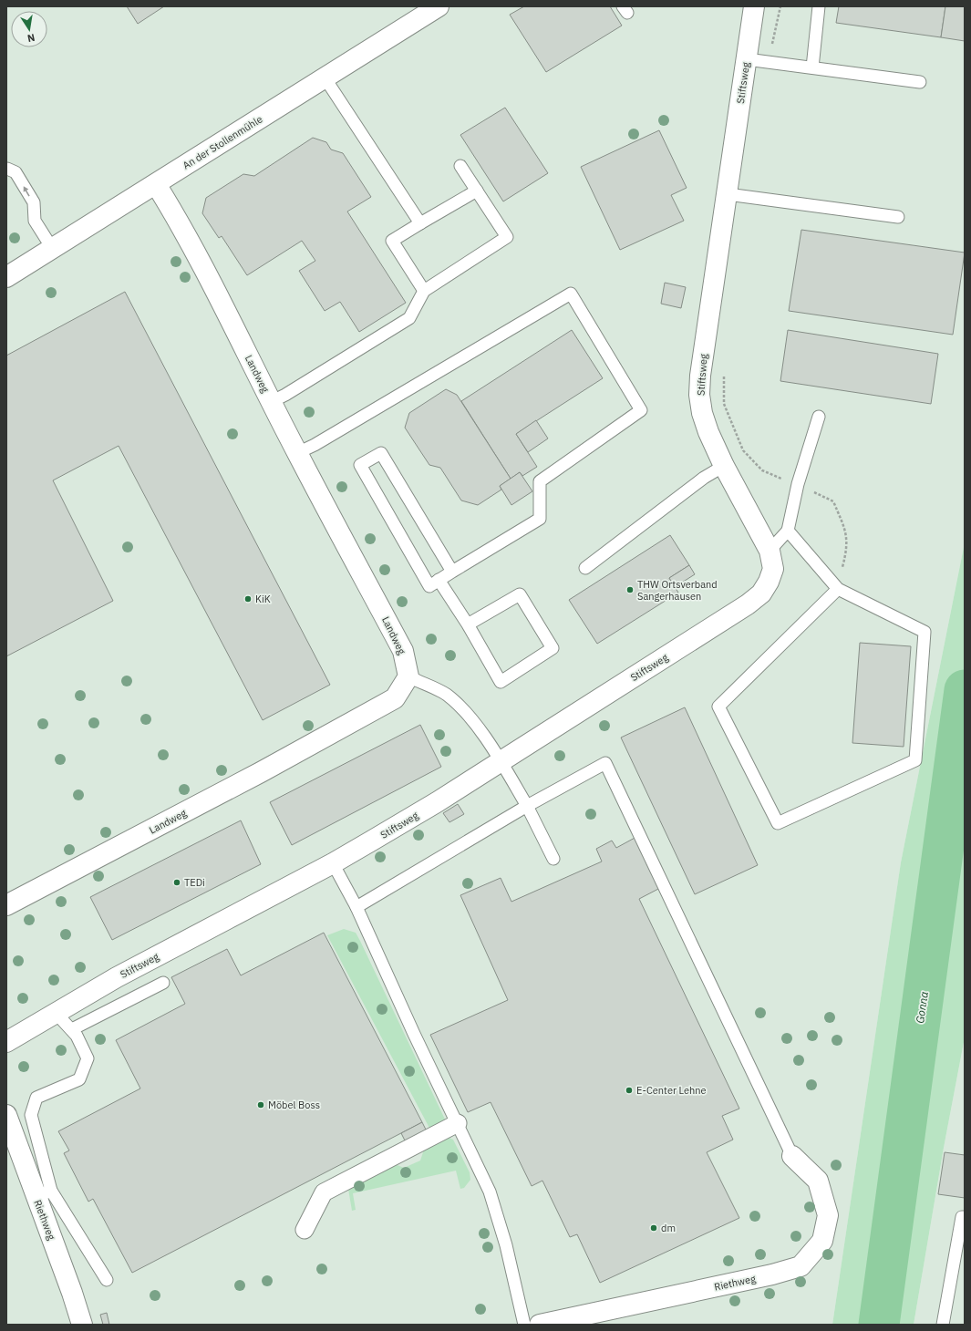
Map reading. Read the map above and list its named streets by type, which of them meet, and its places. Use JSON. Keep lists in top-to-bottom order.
{
  "streets": {
    "street": [
      "Stiftsweg",
      "An der Stollenmühle",
      "Landweg",
      "Riethweg"
    ]
  },
  "crossings": [
    ["An der Stollenmühle", "Landweg"]
  ],
  "water": ["Gonna"],
  "places": [
    "THW Ortsverband Sangerhausen",
    "KiK",
    "TEDi",
    "E-Center Lehne",
    "Möbel Boss",
    "dm"
  ],
  "north": "bottom"
}
